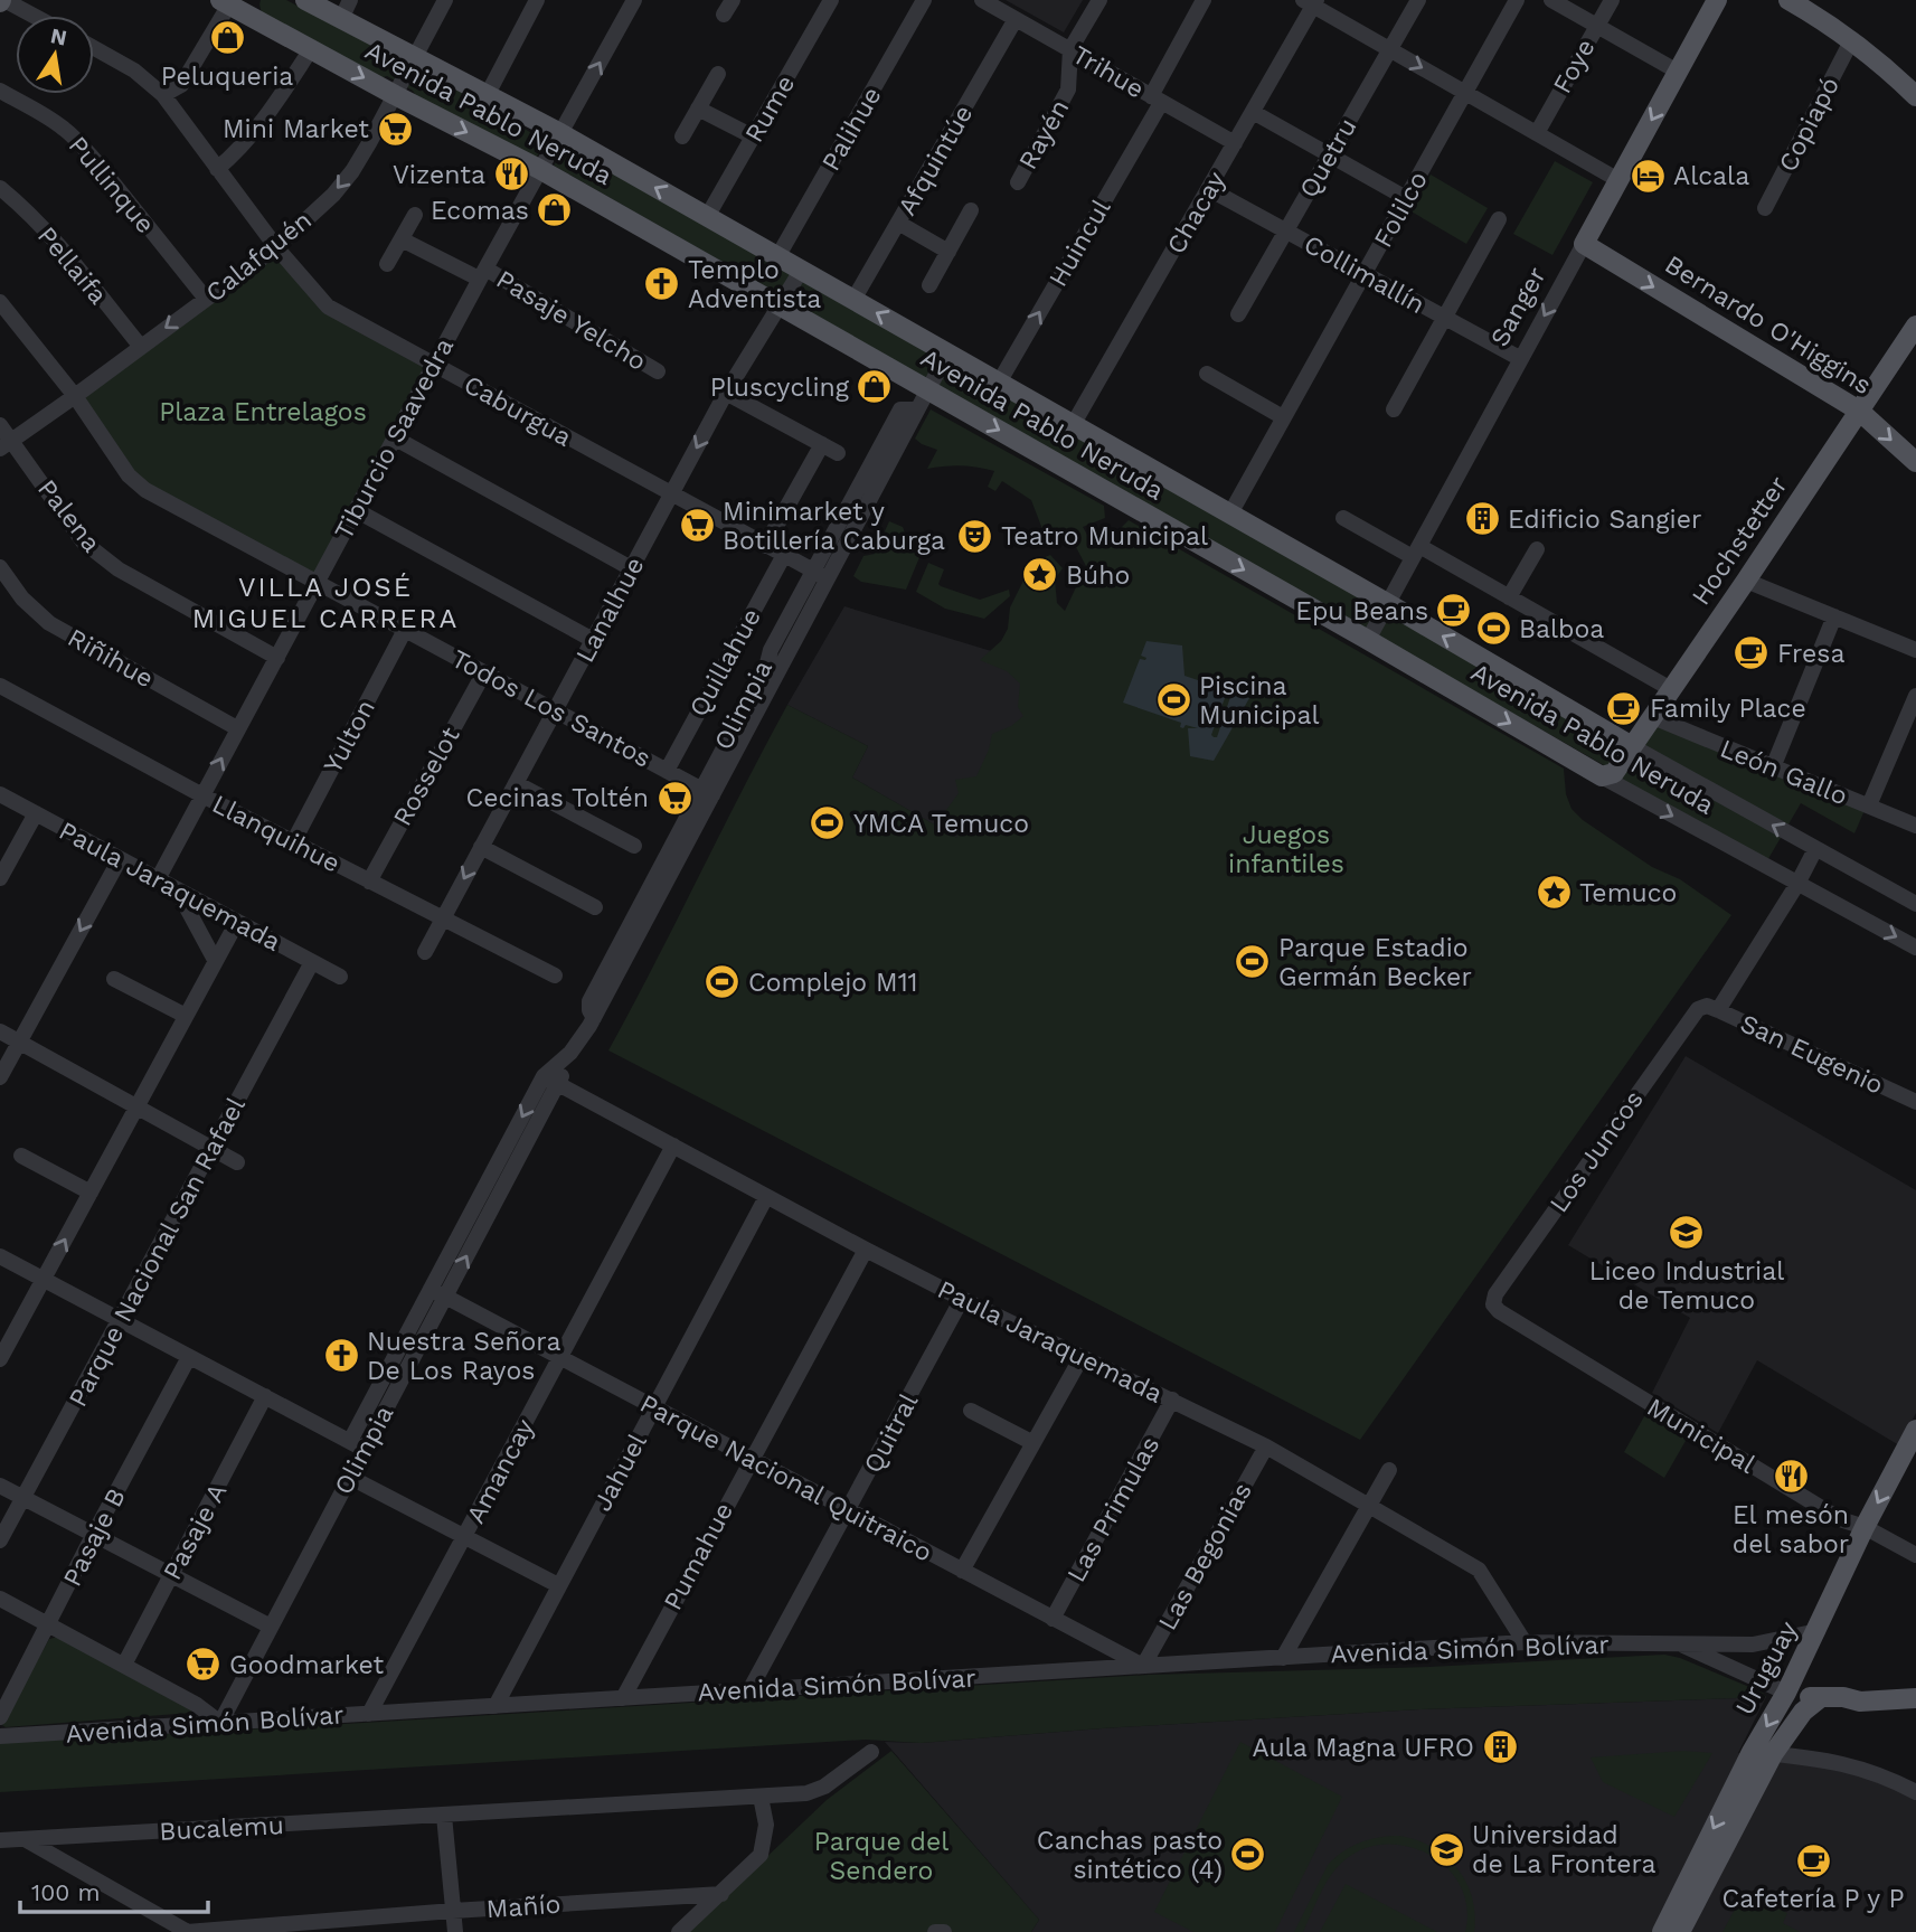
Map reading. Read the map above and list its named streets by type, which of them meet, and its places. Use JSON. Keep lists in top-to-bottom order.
{
  "streets": {
    "main road": [
      "Avenida Pablo Neruda",
      "Sanger",
      "Bernardo O'Higgins",
      "Hochstetter",
      "Uruguay"
    ],
    "street": [
      "Foye",
      "Trihue",
      "Rume",
      "Copiapó",
      "Palihue",
      "Rayén",
      "Quetru",
      "Afquintúe",
      "Pullinque",
      "Folilco",
      "Chacay",
      "Huincul",
      "Calafquén",
      "Pellaifa",
      "Collimallín",
      "Pasaje Yelcho",
      "Caburgua",
      "Tiburcio Saavedra",
      "Palena",
      "Lanalhue",
      "Riñihue",
      "Quillahue",
      "Olimpia",
      "Todos Los Santos",
      "Yulton",
      "León Gallo",
      "Rosselot",
      "Llanquihue",
      "Paula Jaraquemada",
      "San Eugenio",
      "Los Juncos",
      "Parque Nacional San Rafael",
      "Quitral",
      "Municipal",
      "Amancay",
      "Jahuel",
      "Parque Nacional Quitraico",
      "Las Primulas",
      "Pasaje A",
      "Pasaje B",
      "Pumahue",
      "Las Begonias",
      "Avenida Simón Bolívar",
      "Bucalemu",
      "Mañío"
    ]
  },
  "crossings": [
    ["Trihue", "Rayén"],
    ["Trihue", "Afquintúe"],
    ["Trihue", "Chacay"],
    ["Trihue", "Huincul"],
    ["Rume", "Avenida Pablo Neruda"],
    ["Avenida Pablo Neruda", "Palihue"],
    ["Avenida Pablo Neruda", "Afquintúe"],
    ["Avenida Pablo Neruda", "Folilco"],
    ["Avenida Pablo Neruda", "Chacay"],
    ["Avenida Pablo Neruda", "Huincul"],
    ["Avenida Pablo Neruda", "Calafquén"],
    ["Avenida Pablo Neruda", "Sanger"],
    ["Avenida Pablo Neruda", "Tiburcio Saavedra"],
    ["Avenida Pablo Neruda", "Hochstetter"],
    ["Avenida Pablo Neruda", "Lanalhue"],
    ["Avenida Pablo Neruda", "Olimpia"],
    ["Avenida Pablo Neruda", "Los Juncos"],
    ["Quetru", "Collimallín"],
    ["Pullinque", "Calafquén"],
    ["Folilco", "Collimallín"],
    ["Chacay", "Collimallín"],
    ["Calafquén", "Pellaifa"],
    ["Calafquén", "Caburgua"],
    ["Calafquén", "Palena"],
    ["Calafquén", "Todos Los Santos"],
    ["Collimallín", "Sanger"],
    ["Sanger", "Bernardo O'Higgins"],
    ["Pasaje Yelcho", "Tiburcio Saavedra"],
    ["Bernardo O'Higgins", "Hochstetter"],
    ["Caburgua", "Tiburcio Saavedra"],
    ["Caburgua", "Lanalhue"],
    ["Caburgua", "Quillahue"],
    ["Caburgua", "Olimpia"],
    ["Tiburcio Saavedra", "Palena"],
    ["Tiburcio Saavedra", "Riñihue"],
    ["Tiburcio Saavedra", "Todos Los Santos"],
    ["Tiburcio Saavedra", "Llanquihue"],
    ["Tiburcio Saavedra", "Paula Jaraquemada"],
    ["Hochstetter", "León Gallo"],
    ["Lanalhue", "Todos Los Santos"],
    ["Lanalhue", "Llanquihue"],
    ["Quillahue", "Todos Los Santos"],
    ["Olimpia", "Todos Los Santos"],
    ["Olimpia", "Paula Jaraquemada"],
    ["Olimpia", "Parque Nacional Quitraico"],
    ["Olimpia", "Avenida Simón Bolívar"],
    ["Todos Los Santos", "Yulton"],
    ["Todos Los Santos", "Rosselot"],
    ["Yulton", "Llanquihue"],
    ["Rosselot", "Llanquihue"],
    ["Paula Jaraquemada", "Parque Nacional San Rafael"],
    ["Paula Jaraquemada", "Quitral"],
    ["Paula Jaraquemada", "Amancay"],
    ["Paula Jaraquemada", "Jahuel"],
    ["Paula Jaraquemada", "Las Primulas"],
    ["Paula Jaraquemada", "Pumahue"],
    ["Paula Jaraquemada", "Las Begonias"],
    ["Paula Jaraquemada", "Avenida Simón Bolívar"],
    ["San Eugenio", "Los Juncos"],
    ["Los Juncos", "Municipal"],
    ["Quitral", "Parque Nacional Quitraico"],
    ["Quitral", "Avenida Simón Bolívar"],
    ["Municipal", "Uruguay"],
    ["Amancay", "Parque Nacional Quitraico"],
    ["Amancay", "Avenida Simón Bolívar"],
    ["Jahuel", "Parque Nacional Quitraico"],
    ["Jahuel", "Avenida Simón Bolívar"],
    ["Parque Nacional Quitraico", "Las Primulas"],
    ["Parque Nacional Quitraico", "Pumahue"],
    ["Parque Nacional Quitraico", "Las Begonias"],
    ["Parque Nacional Quitraico", "Avenida Simón Bolívar"],
    ["Pumahue", "Avenida Simón Bolívar"],
    ["Las Begonias", "Avenida Simón Bolívar"],
    ["Avenida Simón Bolívar", "Uruguay"]
  ],
  "one_way": ["Huincul", "Bernardo O'Higgins"],
  "districts": ["VILLA JOSÉ MIGUEL CARRERA"],
  "parks": ["Plaza Entrelagos", "Juegos infantiles", "Parque del Sendero"],
  "places": {
    "shop": ["Peluqueria", "Ecomas", "Pluscycling"],
    "supermarket": [
      "Mini Market",
      "Minimarket y Botillería Caburga",
      "Cecinas Toltén",
      "Goodmarket"
    ],
    "restaurant": ["Vizenta", "El mesón del sabor"],
    "hotel": ["Alcala"],
    "church": ["Templo Adventista", "Nuestra Señora De Los Rayos"],
    "building": ["Edificio Sangier", "Aula Magna UFRO"],
    "theatre": ["Teatro Municipal"],
    "place": ["Búho", "Temuco"],
    "cafe": [
      "Epu Beans",
      "Fresa",
      "Family Place",
      "Cafetería P y P"
    ],
    "sports": [
      "Balboa",
      "Piscina Municipal",
      "YMCA Temuco",
      "Parque Estadio Germán Becker",
      "Complejo M11",
      "Canchas pasto sintético (4)"
    ],
    "school or university": ["Liceo Industrial de Temuco", "Universidad de La Frontera"]
  },
  "scale_bar": "100 m",
  "north": "top"
}
